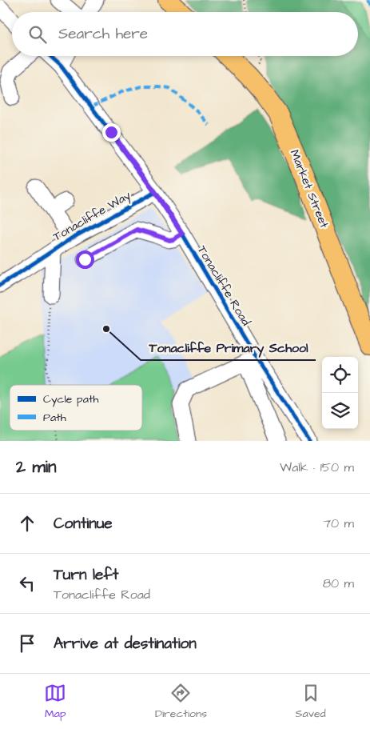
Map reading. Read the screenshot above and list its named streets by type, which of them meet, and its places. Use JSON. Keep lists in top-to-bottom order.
{
  "streets": {
    "main road": ["Market Street"],
    "street": ["Tonacliffe Way", "Tonacliffe Road"]
  },
  "crossings": [
    ["Tonacliffe Way", "Tonacliffe Road"]
  ],
  "places": ["Tonacliffe Primary School"],
  "legend": ["Cycle path", "Path"],
  "page": {
    "search": "Search here",
    "heading": ["2 min", "Walk · 150 m"],
    "list": [
      ["Continue", "70 m"],
      ["Turn left", "Tonacliffe Road", "80 m"],
      "Arrive at destination"
    ],
    "nav": ["Map", "Directions", "Saved"]
  }
}
